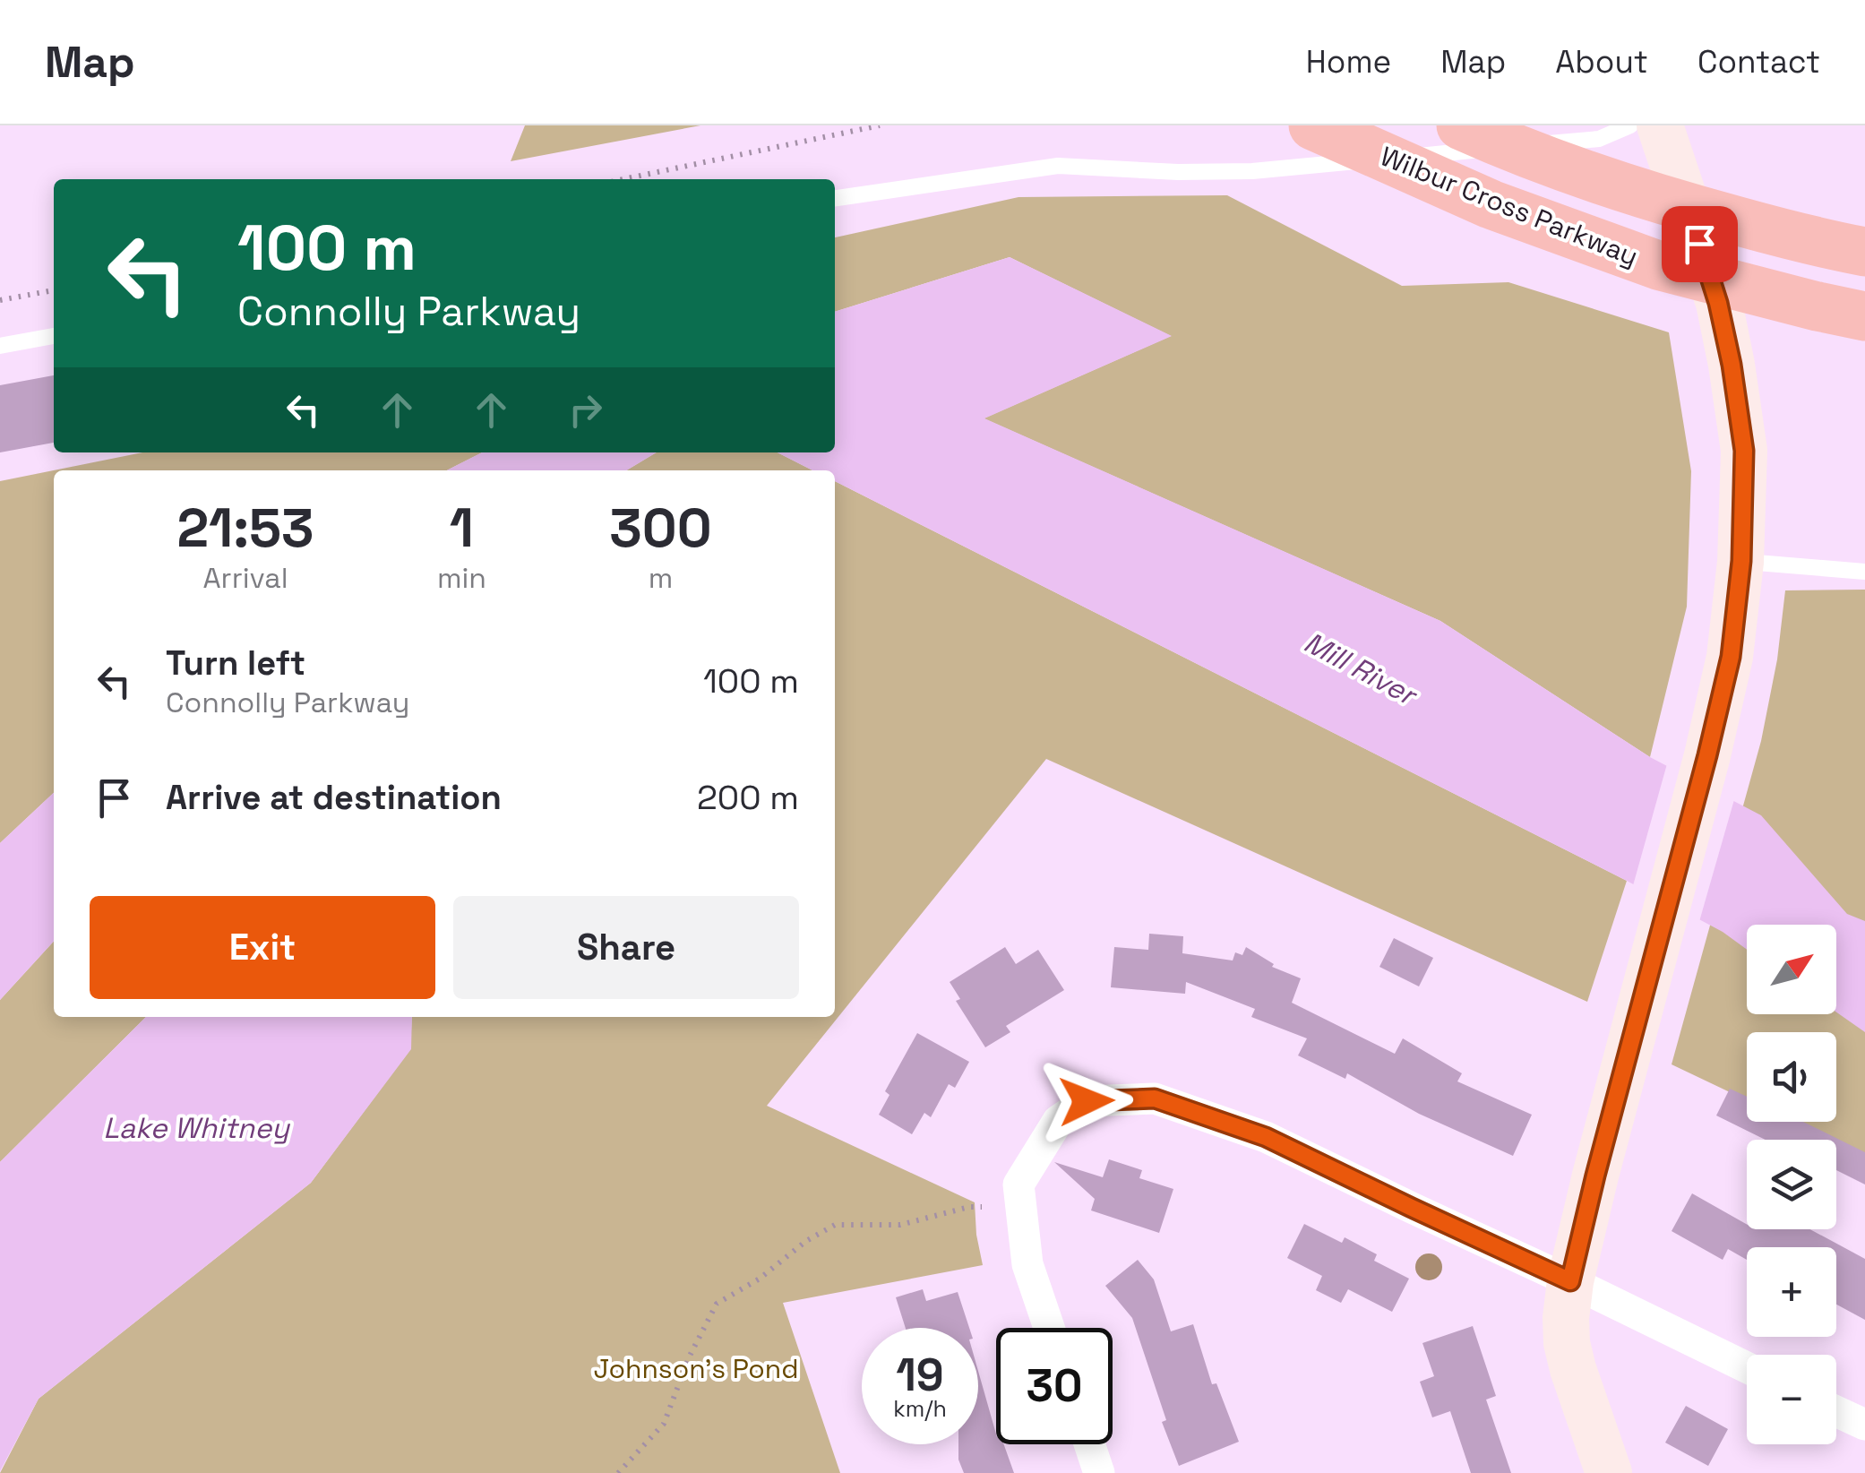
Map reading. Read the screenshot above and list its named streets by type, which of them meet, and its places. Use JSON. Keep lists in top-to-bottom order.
{
  "streets": {
    "highway": ["Wilbur Cross Parkway"]
  },
  "water": ["Mill River", "Lake Whitney"],
  "parks": ["Johnson's Pond"],
  "north": "top right",
  "page": {
    "header": "Map",
    "nav": [
      "Home",
      "Map",
      "About",
      "Contact"
    ],
    "turn": ["100 m", "Connolly Parkway"],
    "eta": [
      "21:53",
      "Arrival",
      "1",
      "min",
      "300",
      "m"
    ],
    "list": [
      {
        "name": "Turn left",
        "note": "Connolly Parkway",
        "value": "100 m"
      },
      {
        "name": "Arrive at destination",
        "value": "200 m"
      }
    ],
    "buttons": ["Exit", "Share"],
    "map_buttons": ["+", "−"],
    "speed": "19 km/h",
    "limit": "30"
  }
}
